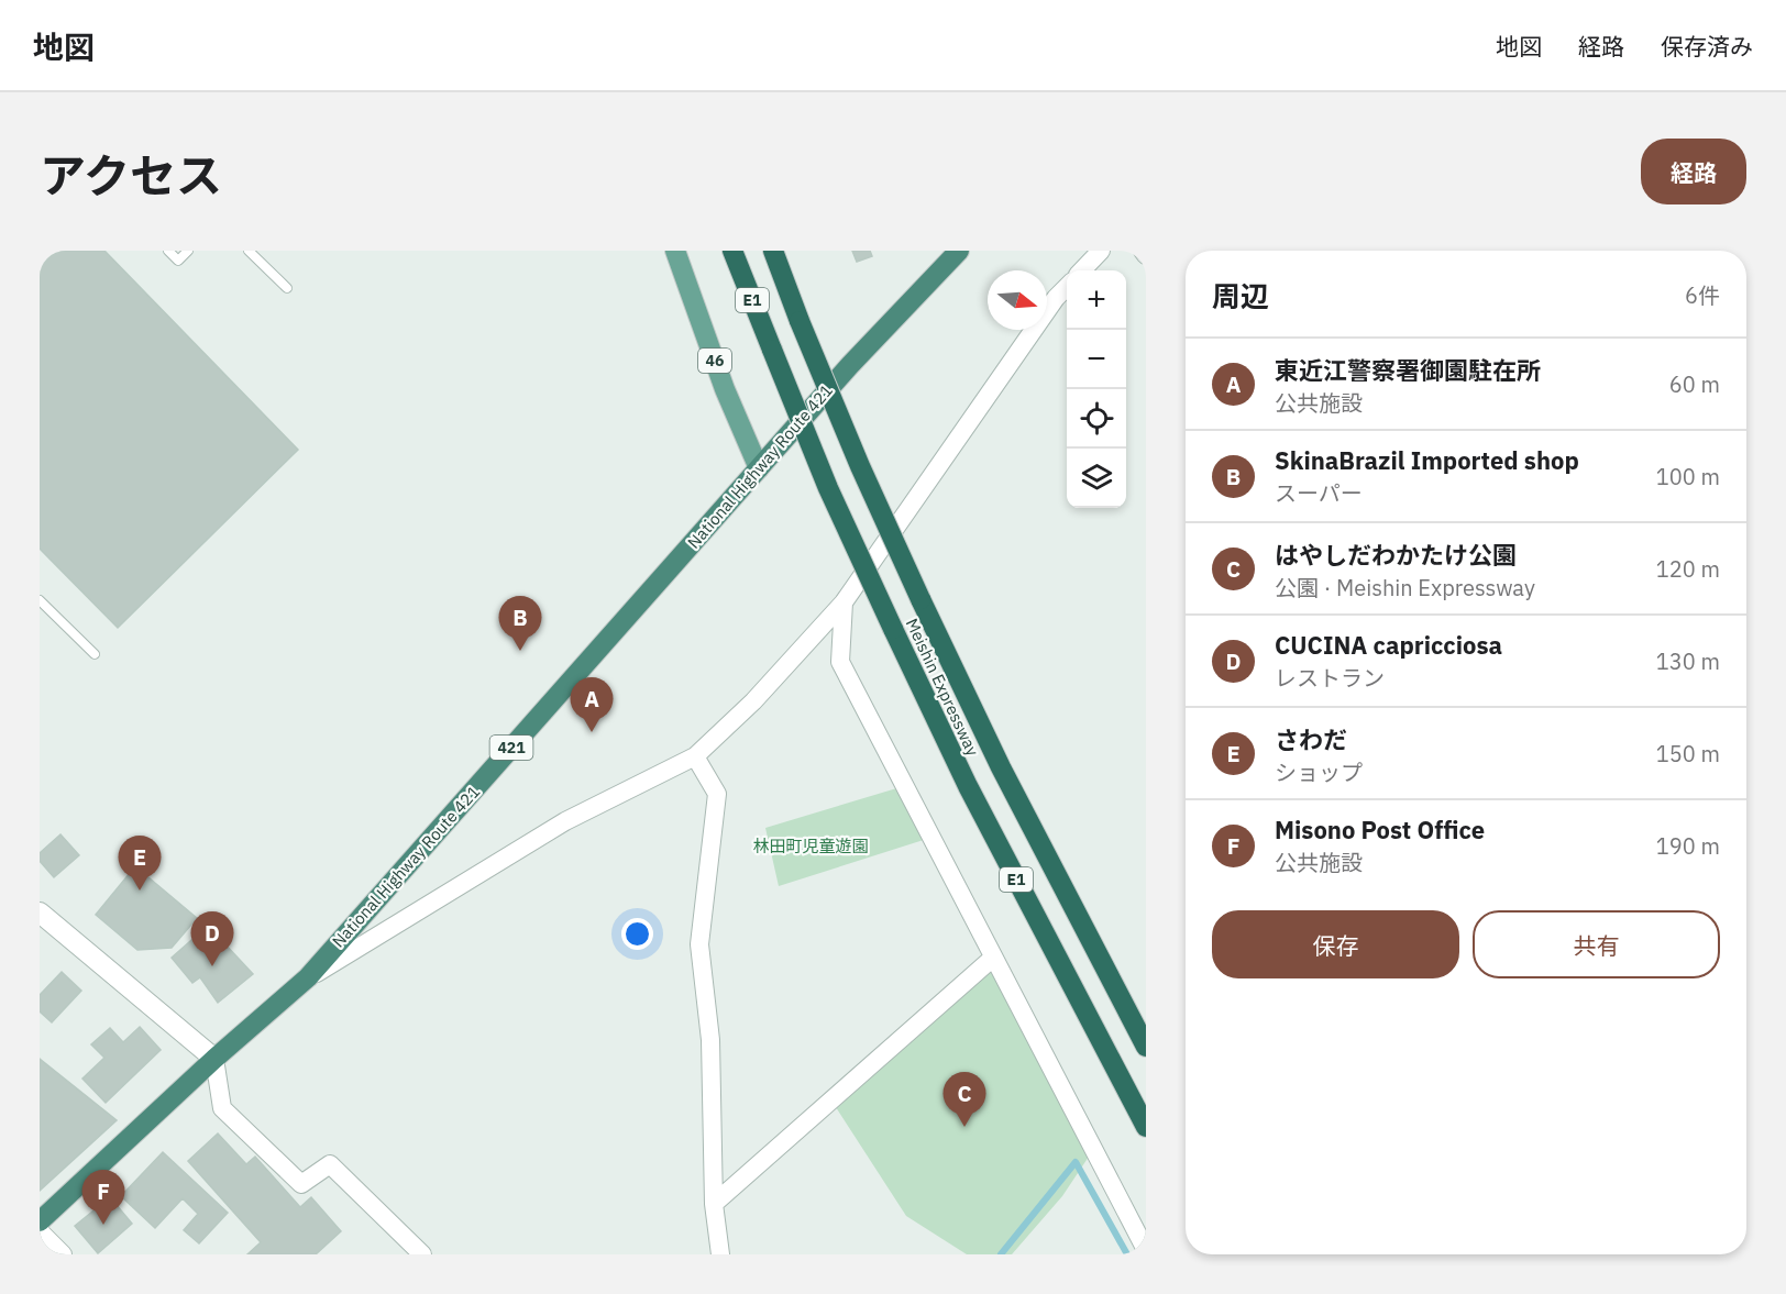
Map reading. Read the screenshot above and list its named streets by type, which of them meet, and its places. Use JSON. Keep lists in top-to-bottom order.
{
  "streets": {
    "highway": [
      "E1",
      "National Highway Route 421",
      "Meishin Expressway",
      "421"
    ],
    "main road": ["46"]
  },
  "crossings": [
    ["46", "National Highway Route 421"]
  ],
  "parks": ["林田町児童遊園"],
  "north": "right",
  "page": {
    "header": "地図",
    "nav": ["地図", "経路", "保存済み"],
    "title": "アクセス",
    "buttons": [
      "経路",
      ["保存", "共有"]
    ],
    "heading": ["周辺", "6件"],
    "map_buttons": ["+", "−"],
    "list": [
      {
        "mark": "A",
        "name": "東近江警察署御園駐在所",
        "note": "公共施設",
        "value": "60 m"
      },
      {
        "mark": "B",
        "name": "SkinaBrazil Imported shop",
        "note": "スーパー",
        "value": "100 m"
      },
      {
        "mark": "C",
        "name": "はやしだわかたけ公園",
        "note": "公園 · Meishin Expressway",
        "value": "120 m"
      },
      {
        "mark": "D",
        "name": "CUCINA capricciosa",
        "note": "レストラン",
        "value": "130 m"
      },
      {
        "mark": "E",
        "name": "さわだ",
        "note": "ショップ",
        "value": "150 m"
      },
      {
        "mark": "F",
        "name": "Misono Post Office",
        "note": "公共施設",
        "value": "190 m"
      }
    ],
    "pins": [
      "B",
      "A",
      "E",
      "D",
      "C",
      "F"
    ]
  }
}
